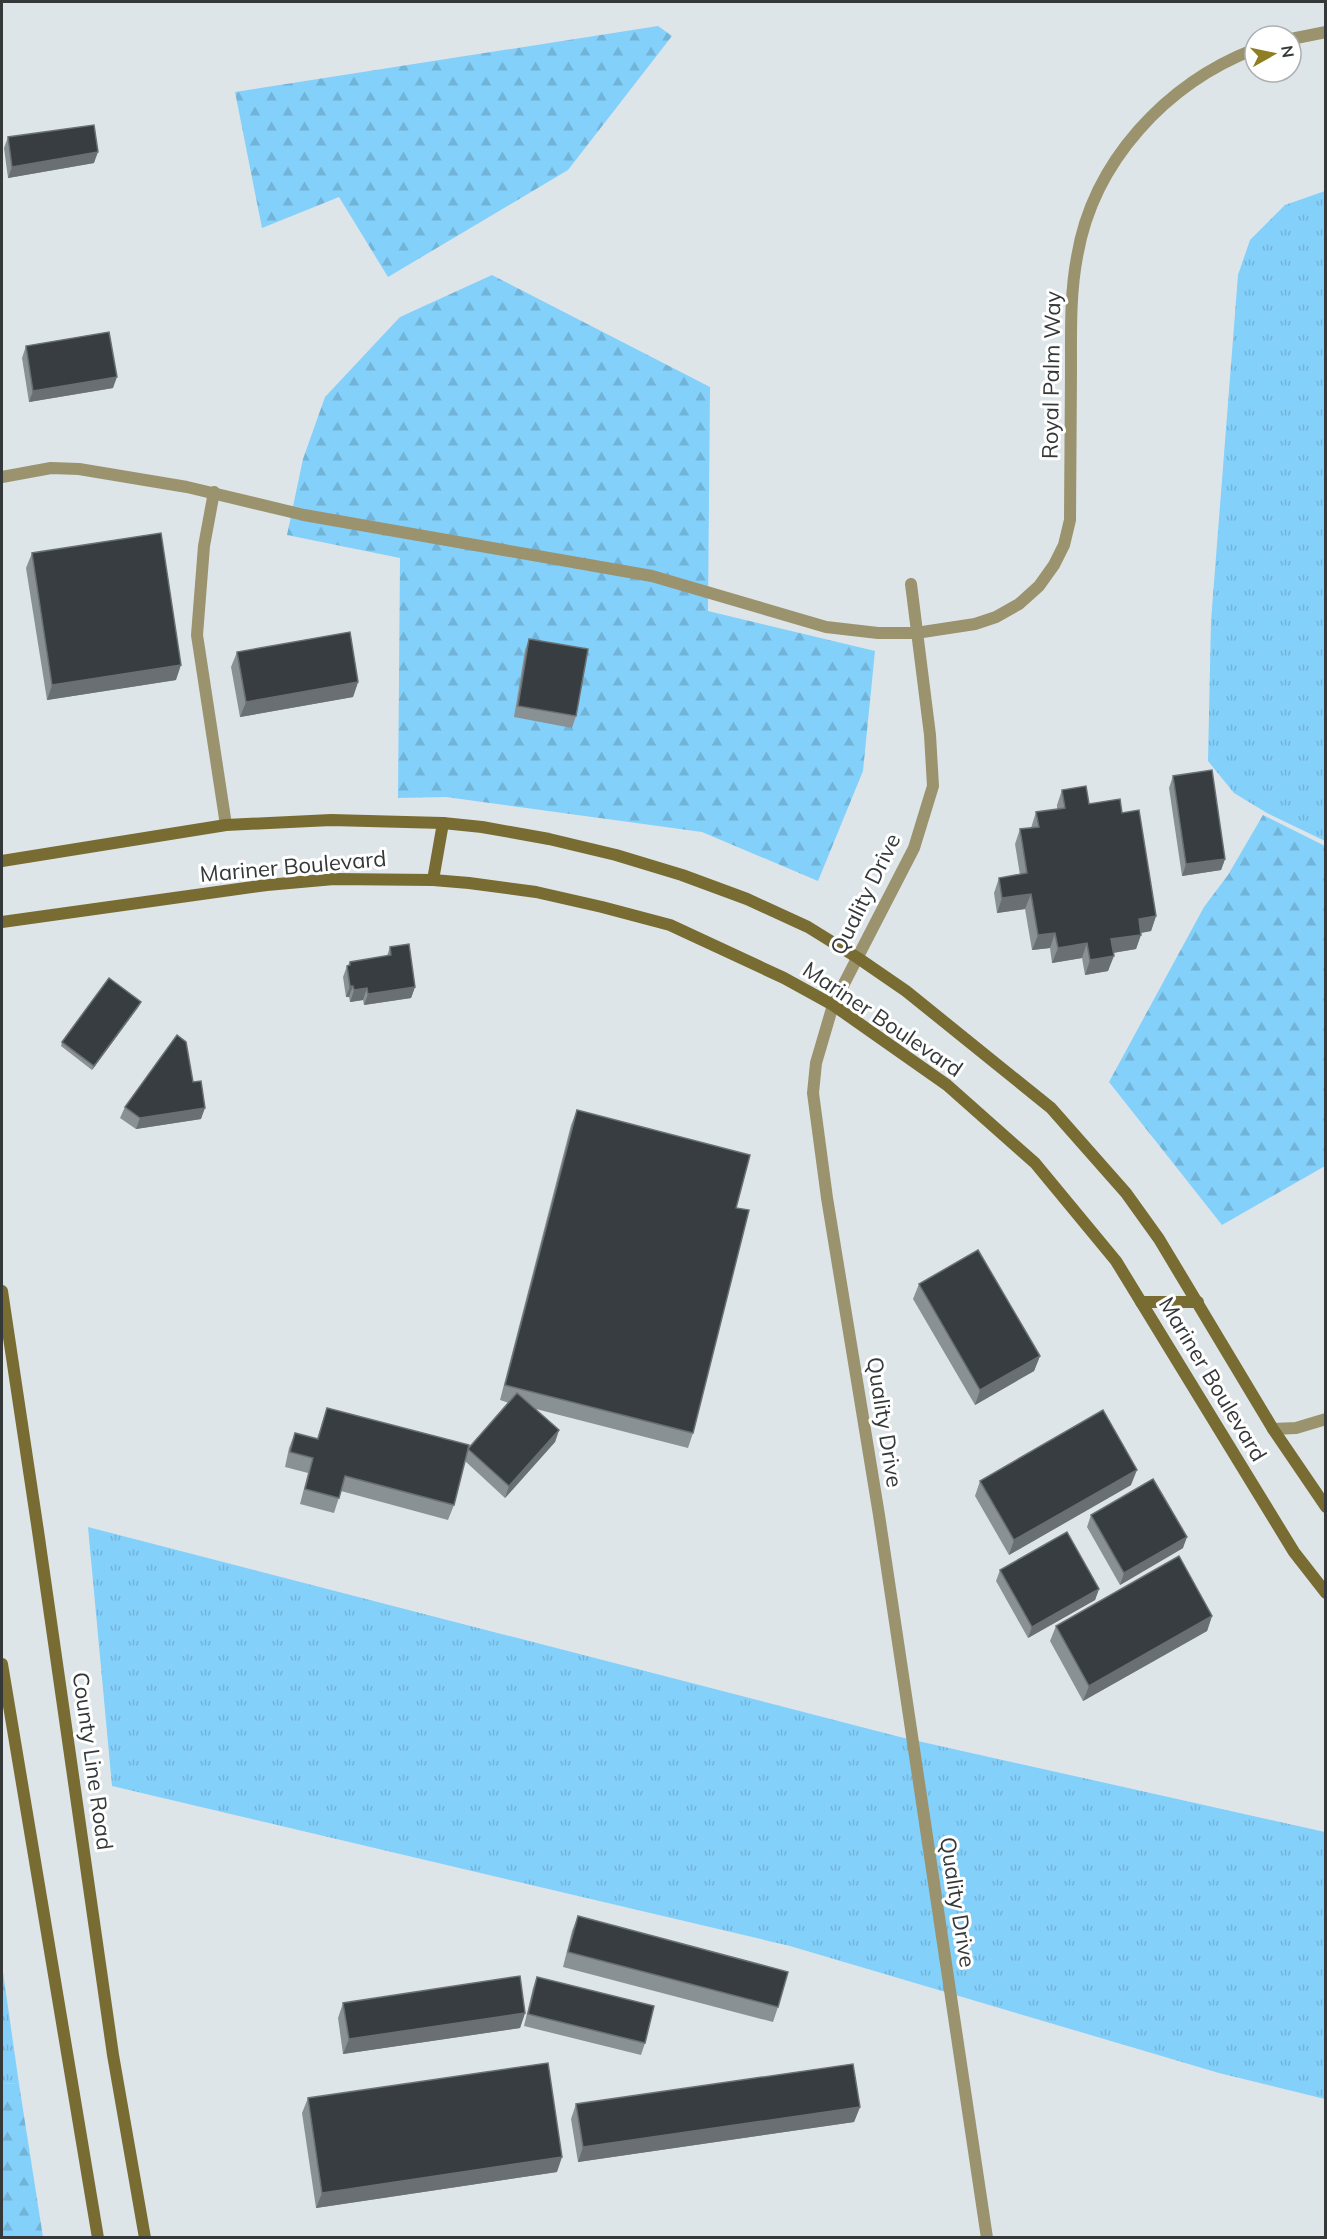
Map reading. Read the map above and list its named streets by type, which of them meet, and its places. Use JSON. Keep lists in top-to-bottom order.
{
  "streets": {
    "main road": ["Mariner Boulevard", "County Line Road"],
    "street": ["Royal Palm Way", "Quality Drive"]
  },
  "crossings": [
    ["Royal Palm Way", "Quality Drive"],
    ["Mariner Boulevard", "Quality Drive"]
  ],
  "north": "right"
}
